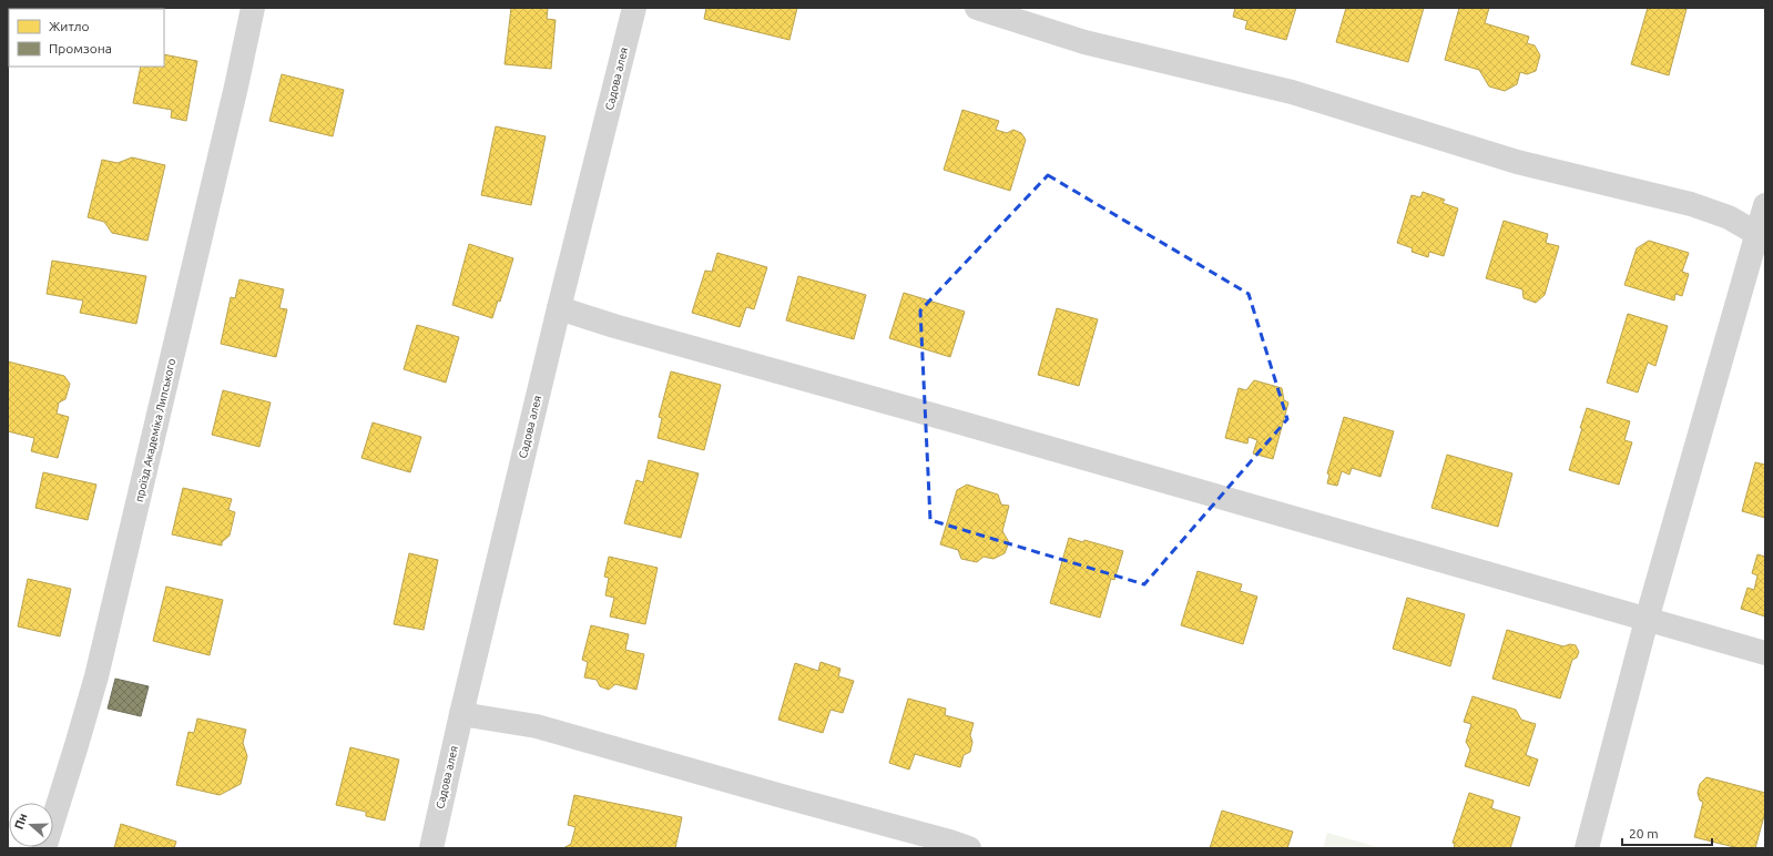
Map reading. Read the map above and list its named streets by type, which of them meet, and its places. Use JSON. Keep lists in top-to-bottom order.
{
  "streets": {
    "street": ["Садова алея", "проїзд Академіка Липського"]
  },
  "legend": ["Житло", "Промзона"],
  "scale_bar": "20 m",
  "north": "left"
}
